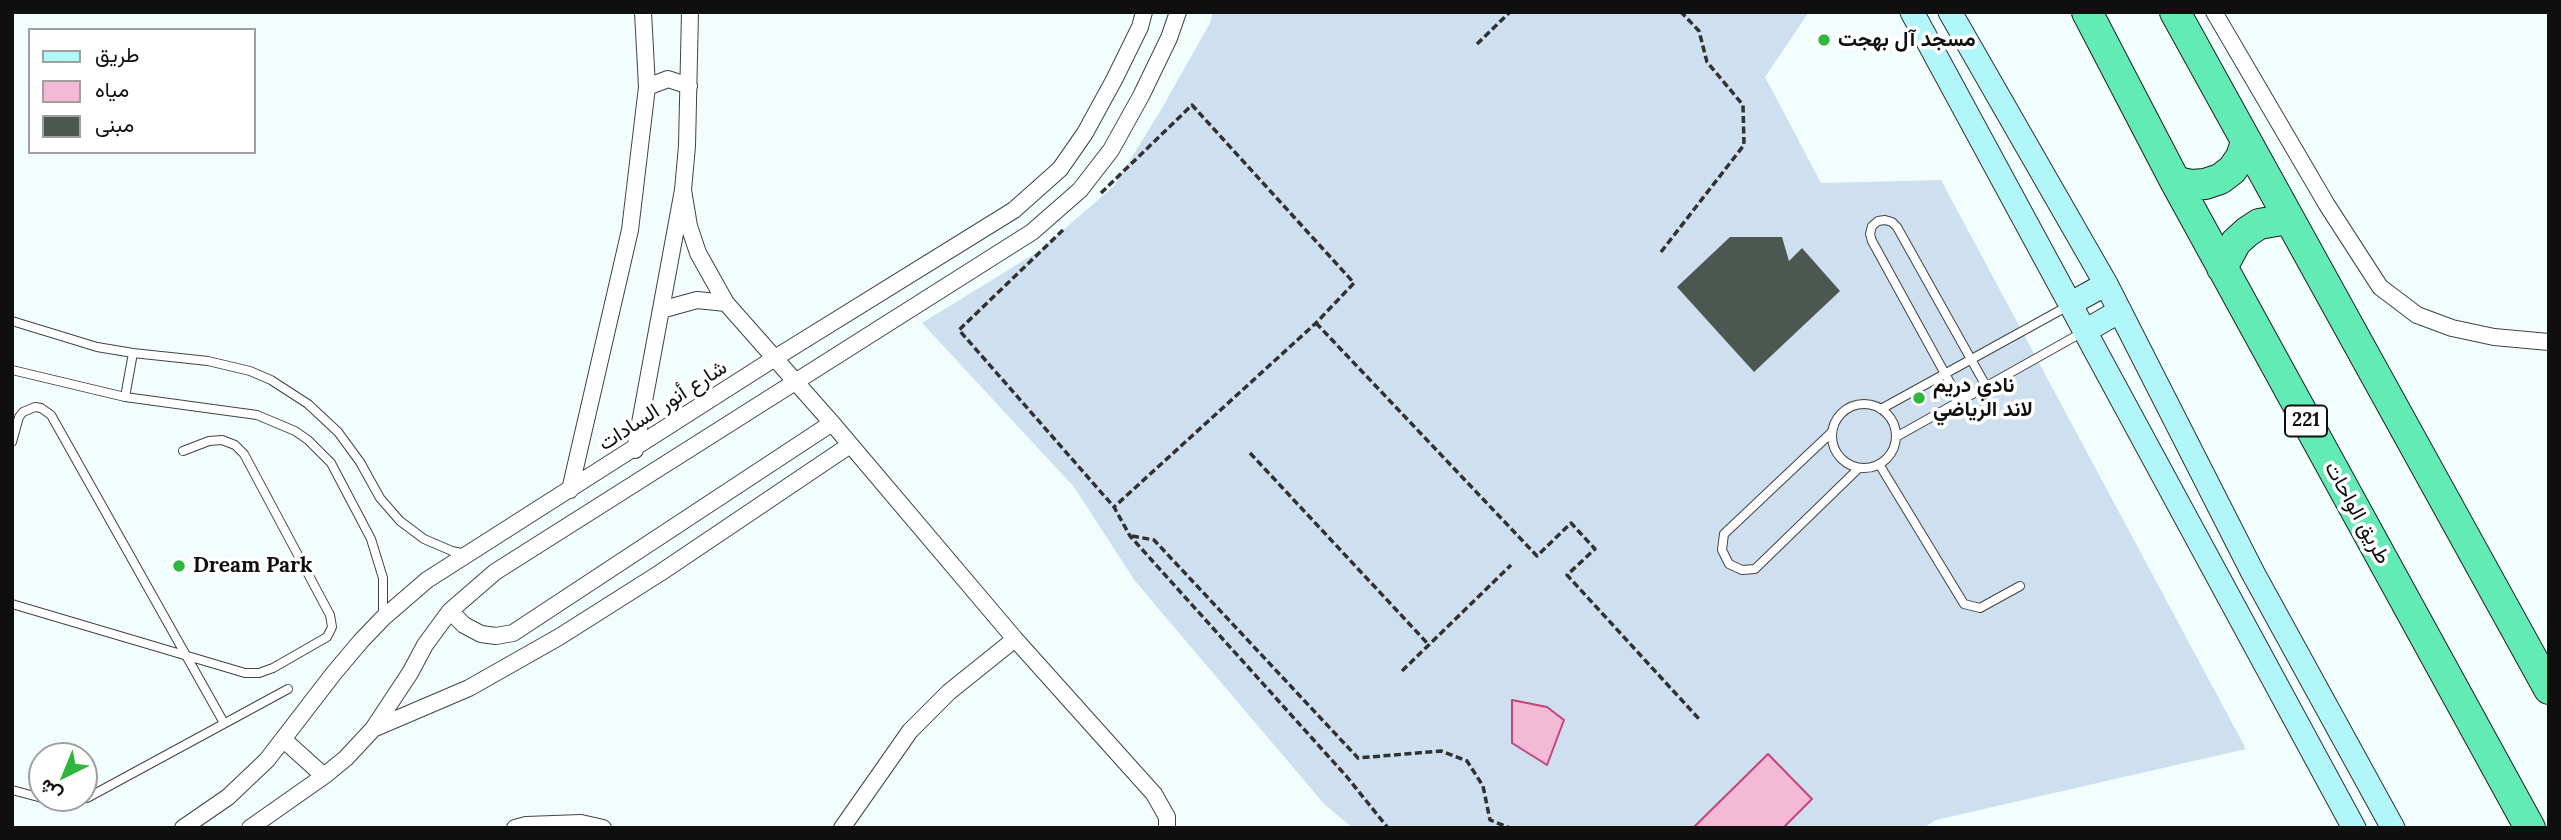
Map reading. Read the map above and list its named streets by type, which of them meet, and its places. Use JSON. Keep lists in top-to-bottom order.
{
  "streets": {
    "highway": ["221", "طريق الواحات"],
    "street": ["شارع أنور السادات"]
  },
  "places": ["مسجد آل بهجت", "نادي دريم لاند الرياضي", "Dream Park"],
  "legend": ["طريق", "مياه", "مبنى"],
  "north": "bottom left"
}
